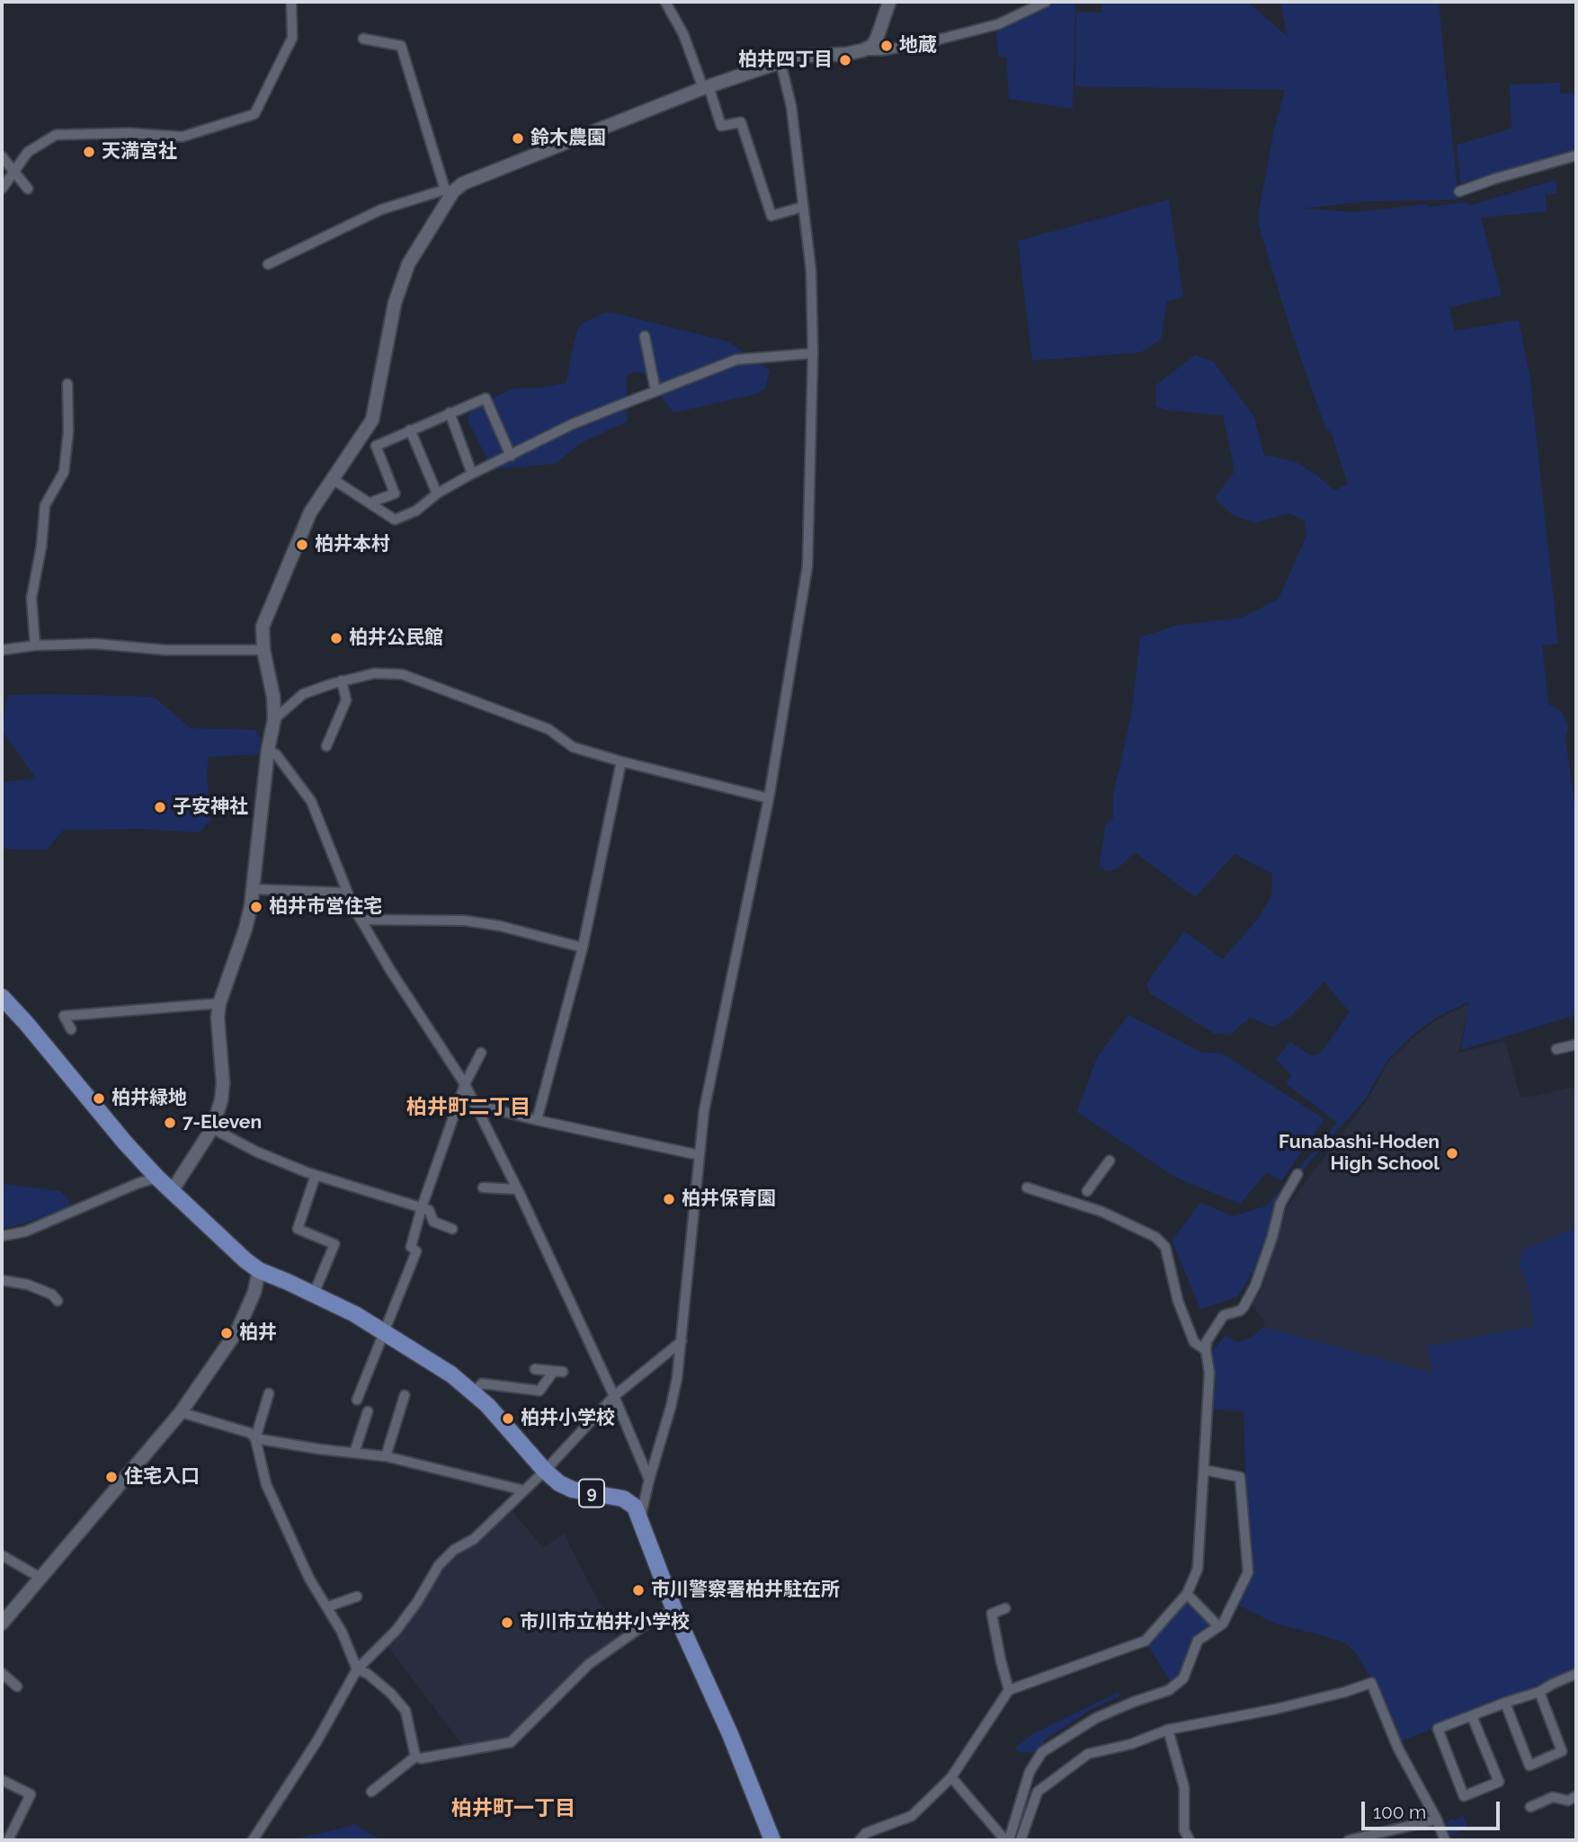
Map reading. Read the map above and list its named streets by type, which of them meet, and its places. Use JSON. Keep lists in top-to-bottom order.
{
  "streets": {
    "main road": ["9"]
  },
  "districts": ["柏井町二丁目", "柏井町一丁目"],
  "places": [
    "地蔵",
    "柏井四丁目",
    "鈴木農園",
    "天満宮社",
    "柏井本村",
    "柏井公民館",
    "子安神社",
    "柏井市営住宅",
    "柏井緑地",
    "7-Eleven",
    "Funabashi-Hoden High School",
    "柏井保育園",
    "柏井",
    "柏井小学校",
    "住宅入口",
    "市川警察署柏井駐在所",
    "市川市立柏井小学校"
  ],
  "scale_bar": "100 m"
}
